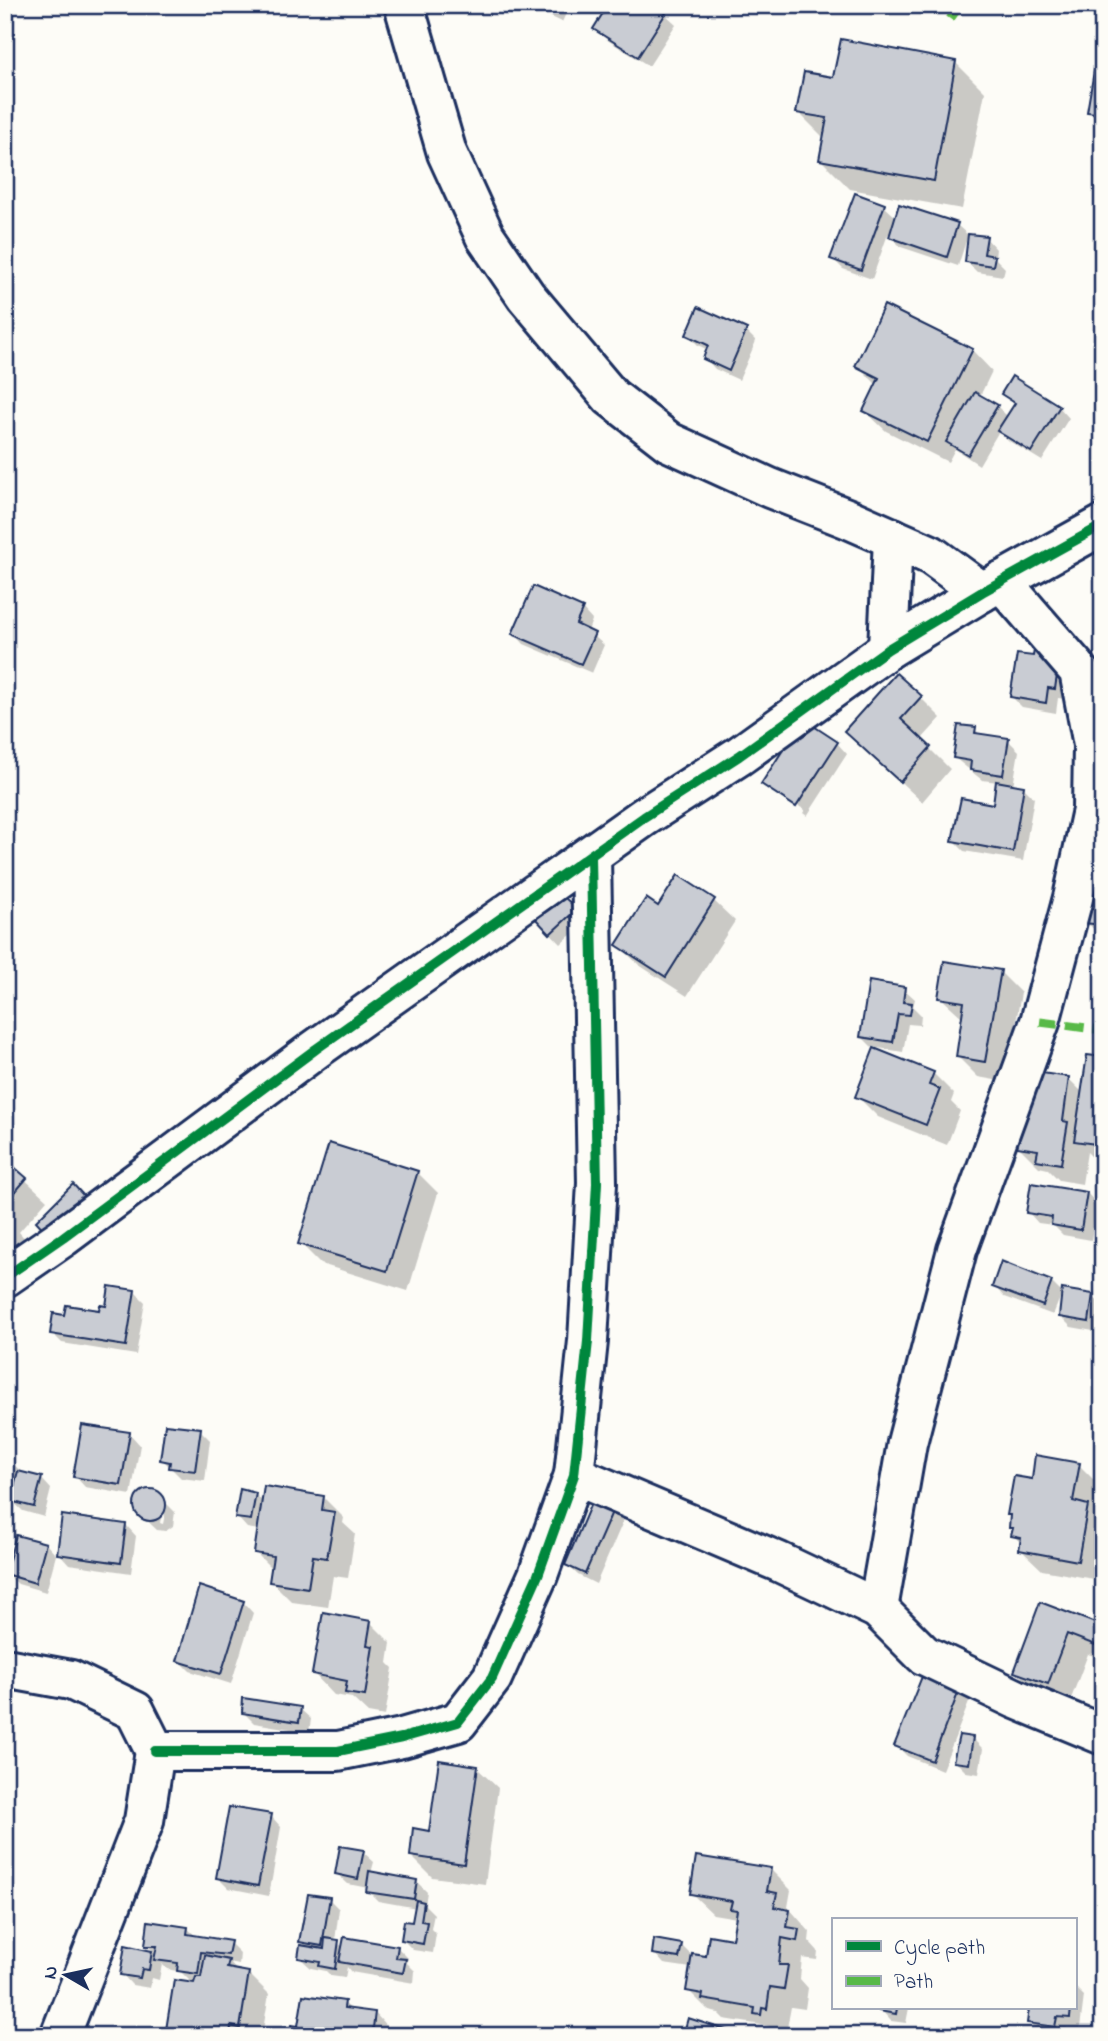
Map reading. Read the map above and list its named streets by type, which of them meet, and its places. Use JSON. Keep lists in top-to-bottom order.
{
  "legend": ["Cycle path", "Path"],
  "north": "left"
}
